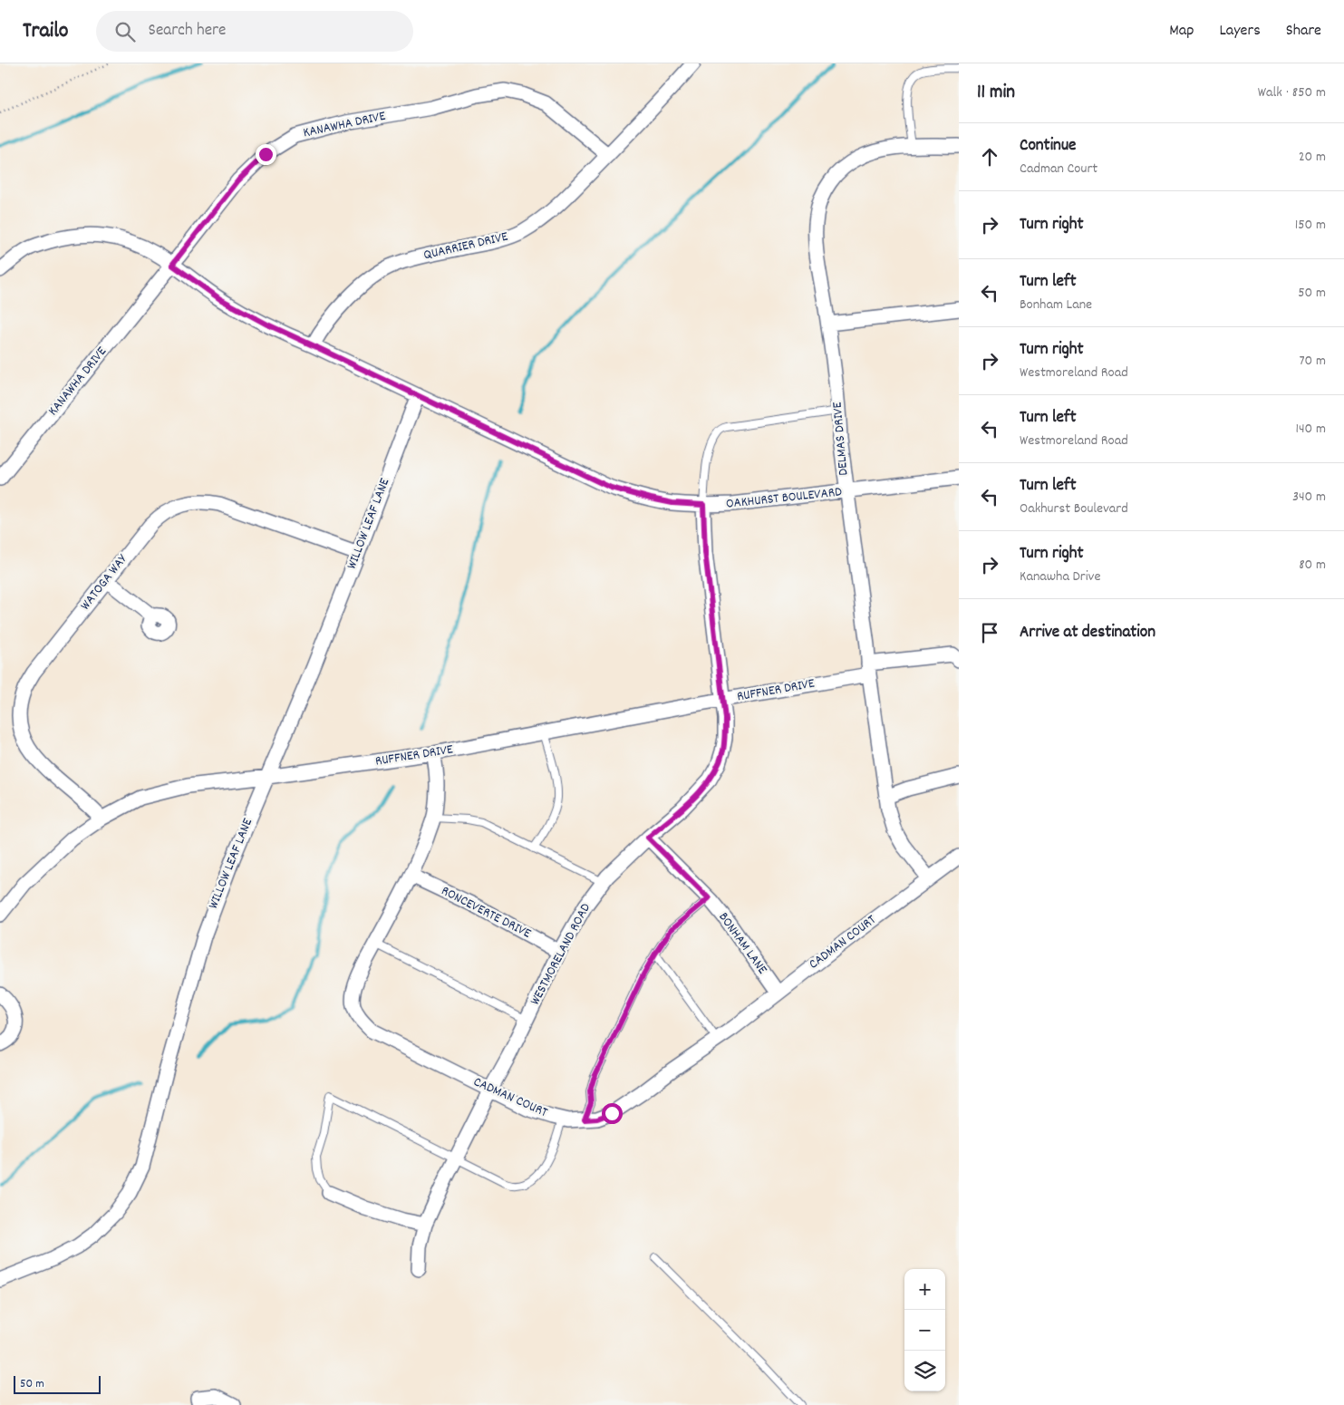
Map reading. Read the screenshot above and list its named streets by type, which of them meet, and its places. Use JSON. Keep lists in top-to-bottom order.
{
  "streets": {
    "street": [
      "KANAWHA DRIVE",
      "QUARRIER DRIVE",
      "DELMAS DRIVE",
      "OAKHURST BOULEVARD",
      "WILLOW LEAF LANE",
      "WATOGA WAY",
      "RUFFNER DRIVE",
      "RONCEVERTE DRIVE",
      "CADMAN COURT",
      "BONHAM LANE",
      "WESTMORELAND ROAD"
    ]
  },
  "crossings": [
    ["KANAWHA DRIVE", "QUARRIER DRIVE"],
    ["KANAWHA DRIVE", "OAKHURST BOULEVARD"],
    ["QUARRIER DRIVE", "OAKHURST BOULEVARD"],
    ["DELMAS DRIVE", "OAKHURST BOULEVARD"],
    ["DELMAS DRIVE", "RUFFNER DRIVE"],
    ["DELMAS DRIVE", "CADMAN COURT"],
    ["OAKHURST BOULEVARD", "WILLOW LEAF LANE"],
    ["OAKHURST BOULEVARD", "WESTMORELAND ROAD"],
    ["WILLOW LEAF LANE", "WATOGA WAY"],
    ["WILLOW LEAF LANE", "RUFFNER DRIVE"],
    ["WATOGA WAY", "RUFFNER DRIVE"],
    ["RUFFNER DRIVE", "CADMAN COURT"],
    ["RUFFNER DRIVE", "WESTMORELAND ROAD"],
    ["RONCEVERTE DRIVE", "CADMAN COURT"],
    ["RONCEVERTE DRIVE", "WESTMORELAND ROAD"],
    ["CADMAN COURT", "BONHAM LANE"],
    ["CADMAN COURT", "WESTMORELAND ROAD"],
    ["BONHAM LANE", "WESTMORELAND ROAD"]
  ],
  "scale_bar": "50 m",
  "page": {
    "header": "Trailo",
    "search": "Search here",
    "nav": ["Map", "Layers", "Share"],
    "heading": ["11 min", "Walk · 850 m"],
    "list": [
      ["Continue", "Cadman Court", "20 m"],
      ["Turn right", "150 m"],
      ["Turn left", "Bonham Lane", "50 m"],
      ["Turn right", "Westmoreland Road", "70 m"],
      ["Turn left", "Westmoreland Road", "140 m"],
      ["Turn left", "Oakhurst Boulevard", "340 m"],
      ["Turn right", "Kanawha Drive", "80 m"],
      "Arrive at destination"
    ],
    "map_buttons": ["+", "−"],
    "scale": "50 m"
  }
}
